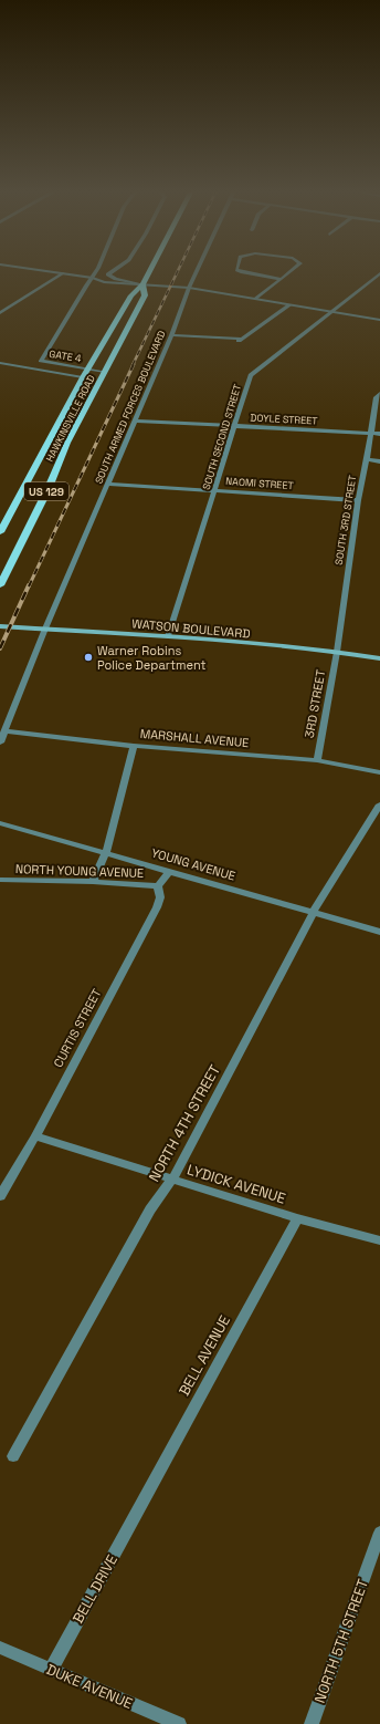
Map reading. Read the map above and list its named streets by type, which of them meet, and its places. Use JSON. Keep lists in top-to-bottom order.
{
  "streets": {
    "main road": ["HAWKINSVILLE ROAD", "US 129", "WATSON BOULEVARD"],
    "street": [
      "GATE 4",
      "SOUTH ARMED FORCES BOULEVARD",
      "DOYLE STREET",
      "SOUTH SECOND STREET",
      "NAOMI STREET",
      "SOUTH 3RD STREET",
      "3RD STREET",
      "MARSHALL AVENUE",
      "YOUNG AVENUE",
      "NORTH YOUNG AVENUE",
      "CURTIS STREET",
      "NORTH 4TH STREET",
      "LYDICK AVENUE",
      "BELL AVENUE",
      "BELL DRIVE",
      "NORTH 5TH STREET",
      "DUKE AVENUE"
    ]
  },
  "crossings": [
    ["GATE 4", "HAWKINSVILLE ROAD"],
    ["SOUTH ARMED FORCES BOULEVARD", "DOYLE STREET"],
    ["SOUTH ARMED FORCES BOULEVARD", "NAOMI STREET"],
    ["SOUTH ARMED FORCES BOULEVARD", "WATSON BOULEVARD"],
    ["SOUTH ARMED FORCES BOULEVARD", "MARSHALL AVENUE"],
    ["DOYLE STREET", "SOUTH SECOND STREET"],
    ["DOYLE STREET", "SOUTH 3RD STREET"],
    ["SOUTH SECOND STREET", "NAOMI STREET"],
    ["SOUTH SECOND STREET", "WATSON BOULEVARD"],
    ["NAOMI STREET", "SOUTH 3RD STREET"],
    ["SOUTH 3RD STREET", "WATSON BOULEVARD"],
    ["SOUTH 3RD STREET", "3RD STREET"],
    ["WATSON BOULEVARD", "3RD STREET"],
    ["3RD STREET", "MARSHALL AVENUE"],
    ["YOUNG AVENUE", "NORTH 4TH STREET"],
    ["NORTH YOUNG AVENUE", "CURTIS STREET"],
    ["CURTIS STREET", "LYDICK AVENUE"],
    ["NORTH 4TH STREET", "LYDICK AVENUE"],
    ["LYDICK AVENUE", "BELL AVENUE"],
    ["BELL AVENUE", "BELL DRIVE"],
    ["BELL DRIVE", "DUKE AVENUE"]
  ],
  "places": ["Warner Robins Police Department"]
}
